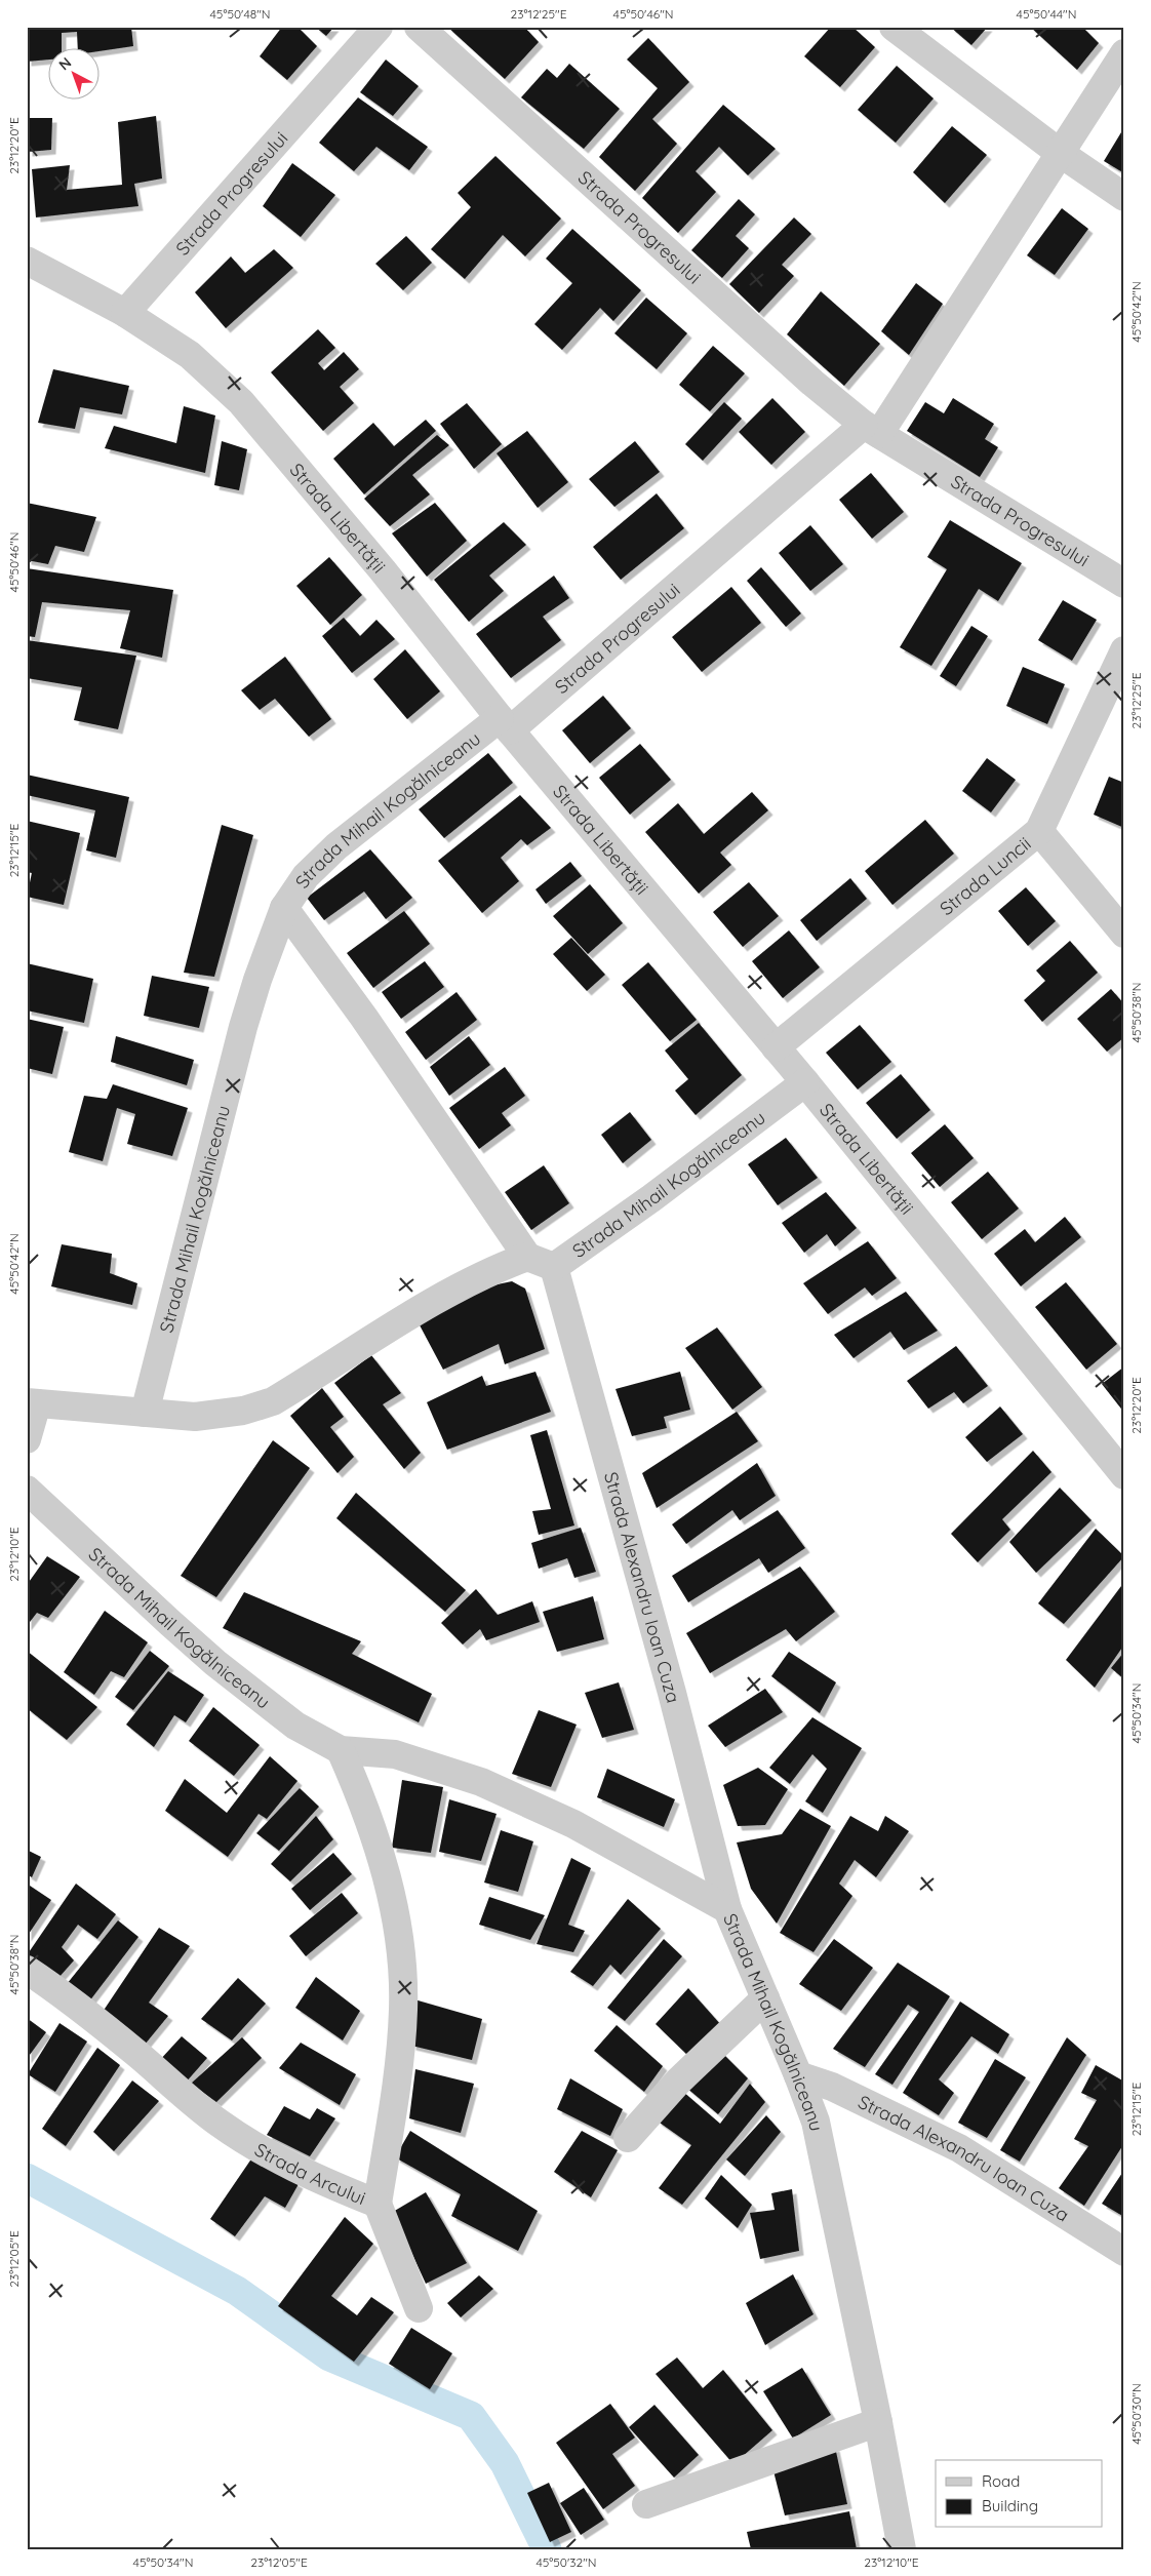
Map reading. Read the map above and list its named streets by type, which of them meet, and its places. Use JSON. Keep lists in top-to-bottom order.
{
  "streets": {
    "street": [
      "Strada Progresului",
      "Strada Libertății",
      "Strada Mihail Kogălniceanu",
      "Strada Luncii",
      "Strada Alexandru Ioan Cuza",
      "Strada Arcului"
    ]
  },
  "crossings": [
    ["Strada Progresului", "Strada Libertății"],
    ["Strada Progresului", "Strada Mihail Kogălniceanu"],
    ["Strada Libertății", "Strada Mihail Kogălniceanu"],
    ["Strada Libertății", "Strada Luncii"],
    ["Strada Mihail Kogălniceanu", "Strada Alexandru Ioan Cuza"],
    ["Strada Mihail Kogălniceanu", "Strada Arcului"]
  ],
  "legend": ["Road", "Building"],
  "north": "top left",
  "coordinates": [
    "45°50'48\"N",
    "23°12'25\"E",
    "45°50'46\"N",
    "45°50'44\"N",
    "23°12'20\"E",
    "45°50'42\"N",
    "23°12'15\"E",
    "45°50'38\"N",
    "23°12'10\"E",
    "45°50'34\"N",
    "23°12'05\"E",
    "45°50'30\"N",
    "45°50'32\"N"
  ]
}
